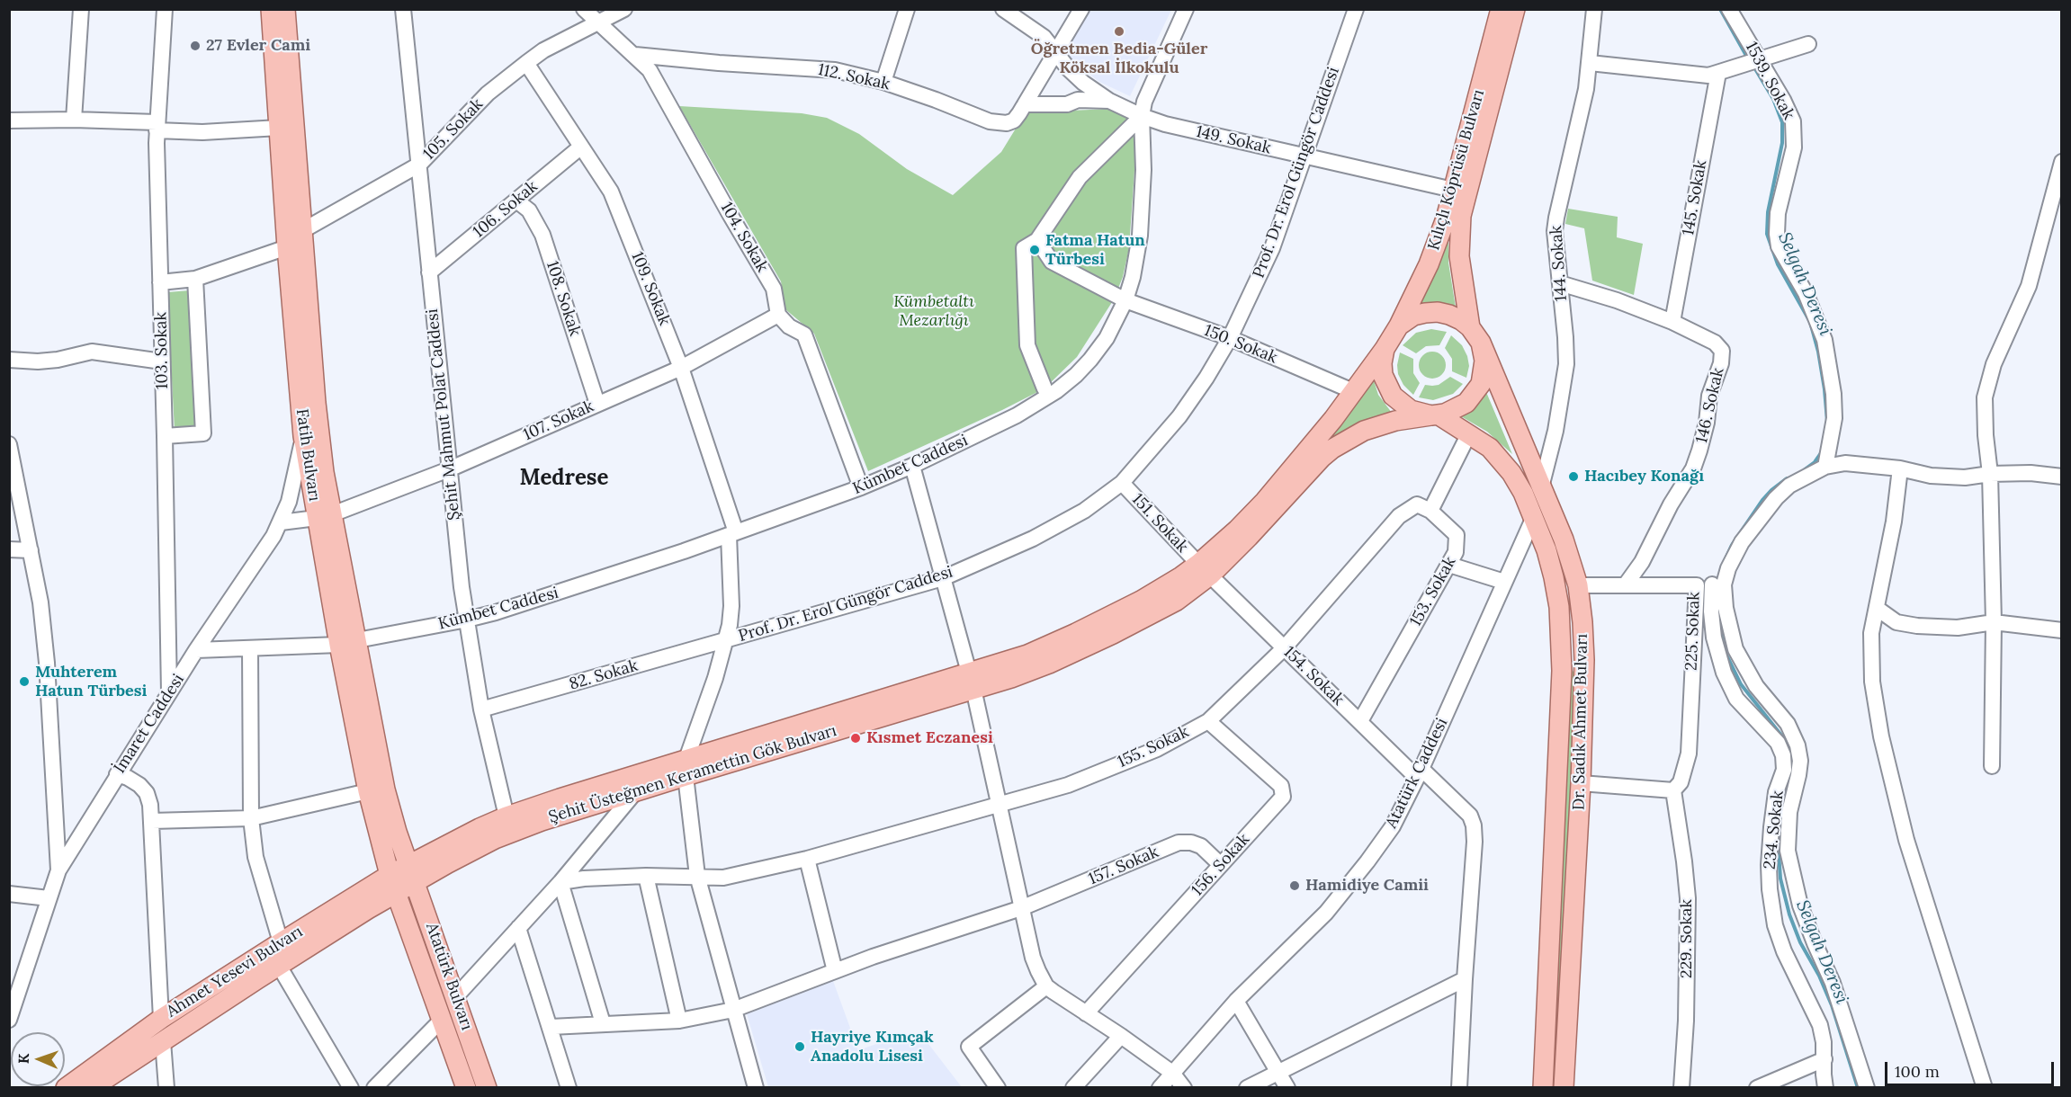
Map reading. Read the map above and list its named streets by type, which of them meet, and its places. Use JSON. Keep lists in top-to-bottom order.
{
  "streets": {
    "main road": [
      "Kılıçlı Köprüsü Bulvarı",
      "Fatih Bulvarı",
      "Dr. Sadık Ahmet Bulvarı",
      "Şehit Üsteğmen Keramettin Gök Bulvarı",
      "Ahmet Yesevi Bulvarı",
      "Atatürk Bulvarı"
    ],
    "street": [
      "112. Sokak",
      "1539. Sokak",
      "105. Sokak",
      "149. Sokak",
      "Prof. Dr. Erol Güngör Caddesi",
      "145. Sokak",
      "106. Sokak",
      "104. Sokak",
      "144. Sokak",
      "109. Sokak",
      "108. Sokak",
      "150. Sokak",
      "103. Sokak",
      "146. Sokak",
      "Şehit Mahmut Polat Caddesi",
      "107. Sokak",
      "Kümbet Caddesi",
      "151. Sokak",
      "153. Sokak",
      "225. Sokak",
      "82. Sokak",
      "154. Sokak",
      "İmaret Caddesi",
      "155. Sokak",
      "Atatürk Caddesi",
      "234. Sokak",
      "156. Sokak",
      "157. Sokak",
      "229. Sokak"
    ]
  },
  "crossings": [
    ["112. Sokak", "104. Sokak"],
    ["105. Sokak", "104. Sokak"],
    ["105. Sokak", "109. Sokak"],
    ["105. Sokak", "Şehit Mahmut Polat Caddesi"],
    ["105. Sokak", "Fatih Bulvarı"],
    ["149. Sokak", "Kılıçlı Köprüsü Bulvarı"],
    ["149. Sokak", "Prof. Dr. Erol Güngör Caddesi"],
    ["149. Sokak", "Kümbet Caddesi"],
    ["Kılıçlı Köprüsü Bulvarı", "Dr. Sadık Ahmet Bulvarı"],
    ["Kılıçlı Köprüsü Bulvarı", "Şehit Üsteğmen Keramettin Gök Bulvarı"],
    ["Prof. Dr. Erol Güngör Caddesi", "109. Sokak"],
    ["Prof. Dr. Erol Güngör Caddesi", "150. Sokak"],
    ["Prof. Dr. Erol Güngör Caddesi", "151. Sokak"],
    ["Prof. Dr. Erol Güngör Caddesi", "82. Sokak"],
    ["145. Sokak", "146. Sokak"],
    ["106. Sokak", "109. Sokak"],
    ["106. Sokak", "108. Sokak"],
    ["106. Sokak", "Şehit Mahmut Polat Caddesi"],
    ["104. Sokak", "107. Sokak"],
    ["144. Sokak", "146. Sokak"],
    ["144. Sokak", "Dr. Sadık Ahmet Bulvarı"],
    ["109. Sokak", "107. Sokak"],
    ["109. Sokak", "Kümbet Caddesi"],
    ["109. Sokak", "82. Sokak"],
    ["109. Sokak", "Şehit Üsteğmen Keramettin Gök Bulvarı"],
    ["108. Sokak", "107. Sokak"],
    ["150. Sokak", "Kümbet Caddesi"],
    ["150. Sokak", "Şehit Üsteğmen Keramettin Gök Bulvarı"],
    ["103. Sokak", "İmaret Caddesi"],
    ["146. Sokak", "225. Sokak"],
    ["Şehit Mahmut Polat Caddesi", "107. Sokak"],
    ["Şehit Mahmut Polat Caddesi", "Kümbet Caddesi"],
    ["Şehit Mahmut Polat Caddesi", "82. Sokak"],
    ["Şehit Mahmut Polat Caddesi", "Şehit Üsteğmen Keramettin Gök Bulvarı"],
    ["107. Sokak", "Fatih Bulvarı"],
    ["107. Sokak", "İmaret Caddesi"],
    ["Fatih Bulvarı", "Kümbet Caddesi"],
    ["Fatih Bulvarı", "İmaret Caddesi"],
    ["Fatih Bulvarı", "Şehit Üsteğmen Keramettin Gök Bulvarı"],
    ["Fatih Bulvarı", "Ahmet Yesevi Bulvarı"],
    ["Fatih Bulvarı", "Atatürk Bulvarı"],
    ["Kümbet Caddesi", "İmaret Caddesi"],
    ["151. Sokak", "154. Sokak"],
    ["151. Sokak", "Şehit Üsteğmen Keramettin Gök Bulvarı"],
    ["153. Sokak", "154. Sokak"],
    ["225. Sokak", "Dr. Sadık Ahmet Bulvarı"],
    ["225. Sokak", "234. Sokak"],
    ["225. Sokak", "229. Sokak"],
    ["154. Sokak", "155. Sokak"],
    ["154. Sokak", "Atatürk Caddesi"],
    ["154. Sokak", "Şehit Üsteğmen Keramettin Gök Bulvarı"],
    ["Dr. Sadık Ahmet Bulvarı", "Atatürk Caddesi"],
    ["Dr. Sadık Ahmet Bulvarı", "Şehit Üsteğmen Keramettin Gök Bulvarı"],
    ["155. Sokak", "156. Sokak"],
    ["Şehit Üsteğmen Keramettin Gök Bulvarı", "Ahmet Yesevi Bulvarı"],
    ["Şehit Üsteğmen Keramettin Gök Bulvarı", "Atatürk Bulvarı"],
    ["156. Sokak", "157. Sokak"],
    ["Ahmet Yesevi Bulvarı", "Atatürk Bulvarı"]
  ],
  "districts": ["Medrese"],
  "water": ["Selgah Deresi"],
  "parks": ["Kümbetaltı Mezarlığı"],
  "places": [
    "Öğretmen Bedia-Güler Köksal İlkokulu",
    "27 Evler Cami",
    "Fatma Hatun Türbesi",
    "Hacıbey Konağı",
    "Muhterem Hatun Türbesi",
    "Kısmet Eczanesi",
    "Hamidiye Camii",
    "Hayriye Kımçak Anadolu Lisesi"
  ],
  "scale_bar": "100 m",
  "north": "left"
}
